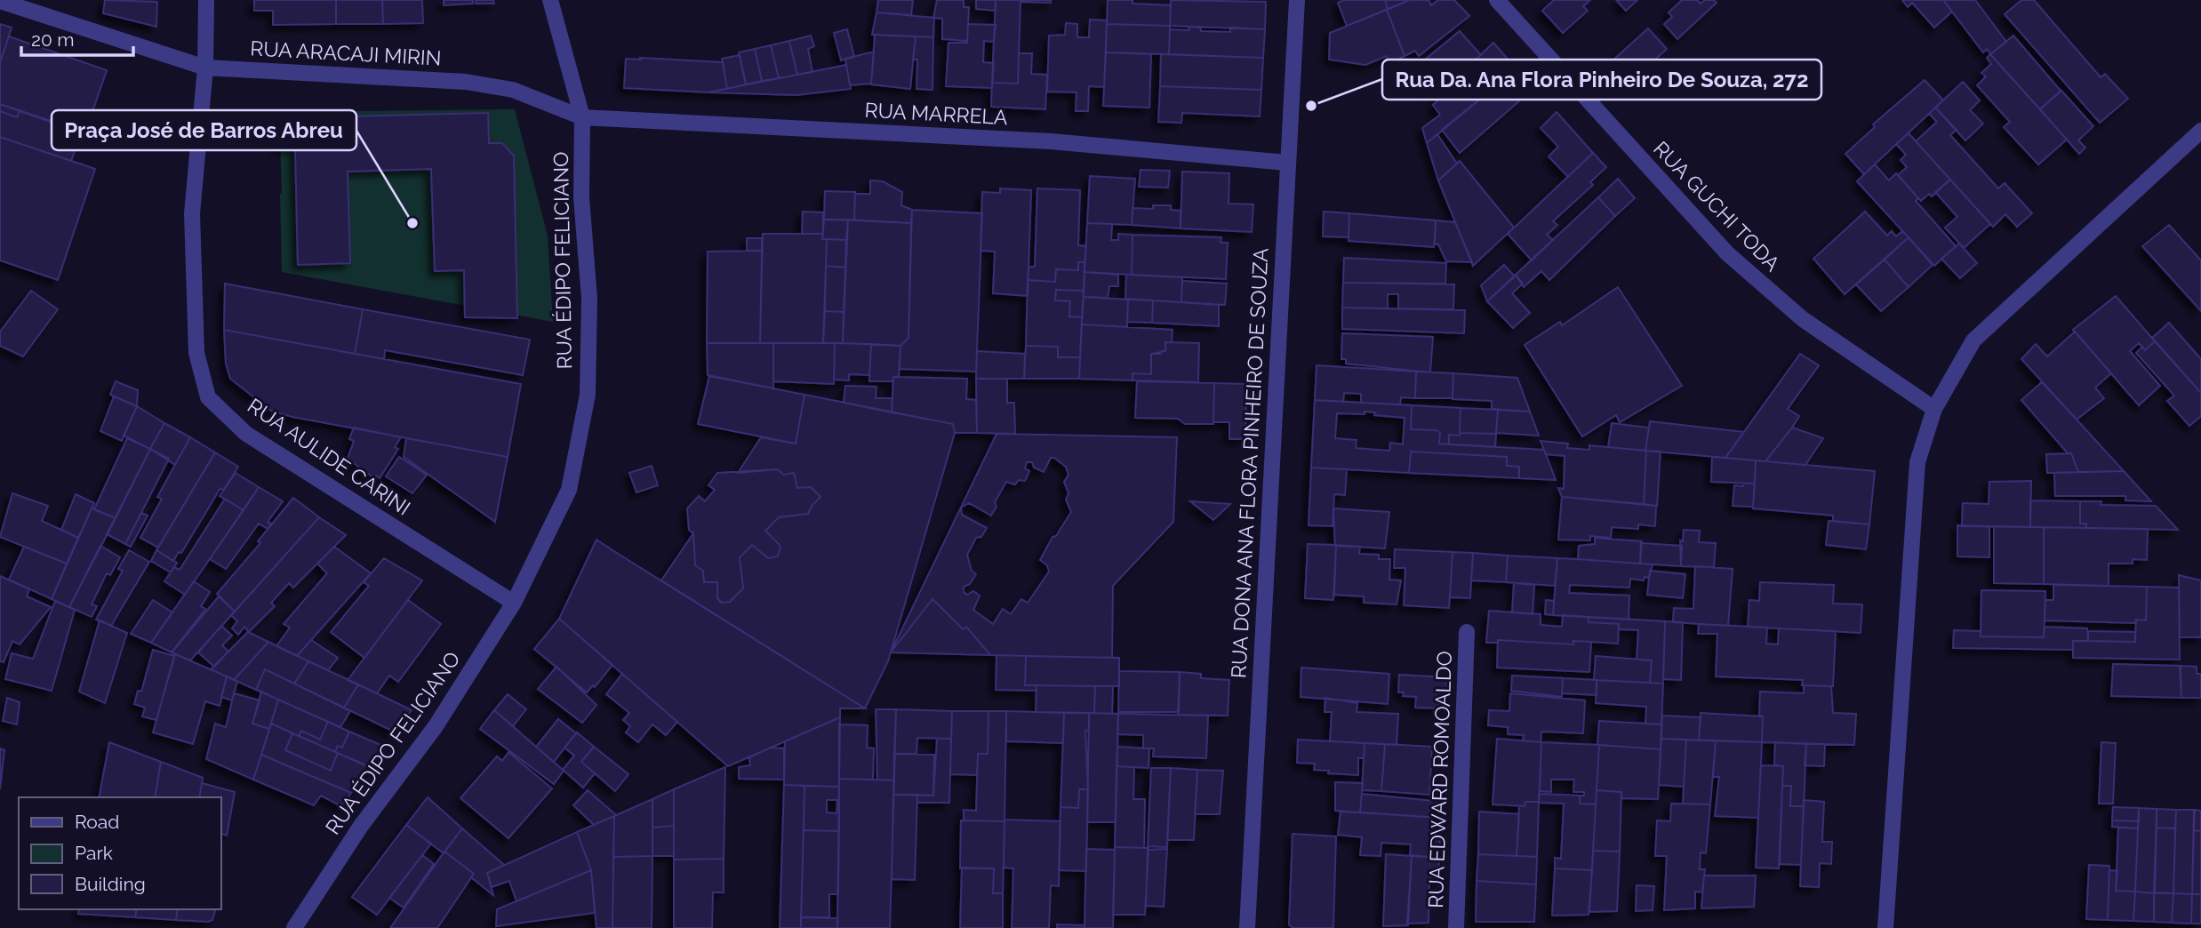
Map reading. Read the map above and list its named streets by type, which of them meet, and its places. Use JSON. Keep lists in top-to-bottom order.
{
  "streets": {
    "street": [
      "RUA ARACAJI MIRIN",
      "RUA MARRELA",
      "RUA GUCHI TODA",
      "RUA ÉDIPO FELICIANO",
      "RUA AULIDE CARINI",
      "RUA DONA ANA FLORA PINHEIRO DE SOUZA",
      "RUA EDWARD ROMOALDO"
    ]
  },
  "crossings": [
    ["RUA ARACAJI MIRIN", "RUA MARRELA"],
    ["RUA ARACAJI MIRIN", "RUA ÉDIPO FELICIANO"],
    ["RUA ARACAJI MIRIN", "RUA AULIDE CARINI"],
    ["RUA MARRELA", "RUA ÉDIPO FELICIANO"],
    ["RUA MARRELA", "RUA DONA ANA FLORA PINHEIRO DE SOUZA"],
    ["RUA ÉDIPO FELICIANO", "RUA AULIDE CARINI"]
  ],
  "places": ["Rua Da. Ana Flora Pinheiro De Souza, 272", "Praça José de Barros Abreu"],
  "legend": ["Road", "Park", "Building"],
  "scale_bar": "20 m"
}
